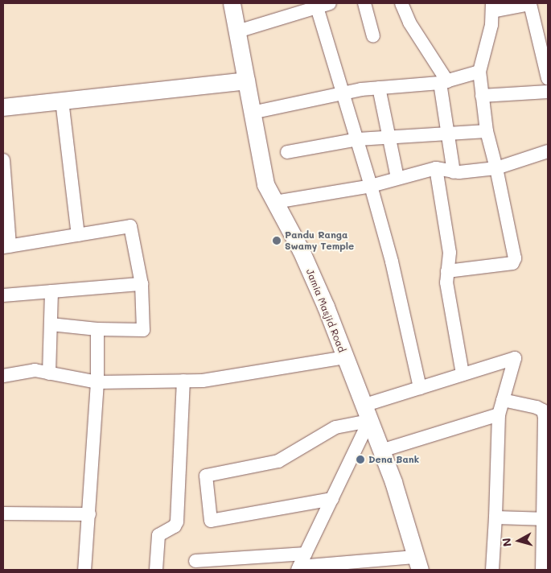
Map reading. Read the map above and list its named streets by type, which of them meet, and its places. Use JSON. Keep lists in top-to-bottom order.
{
  "streets": {
    "street": ["Jamia Masjid Road"]
  },
  "places": ["Pandu Ranga Swamy Temple", "Dena Bank"],
  "north": "left"
}
